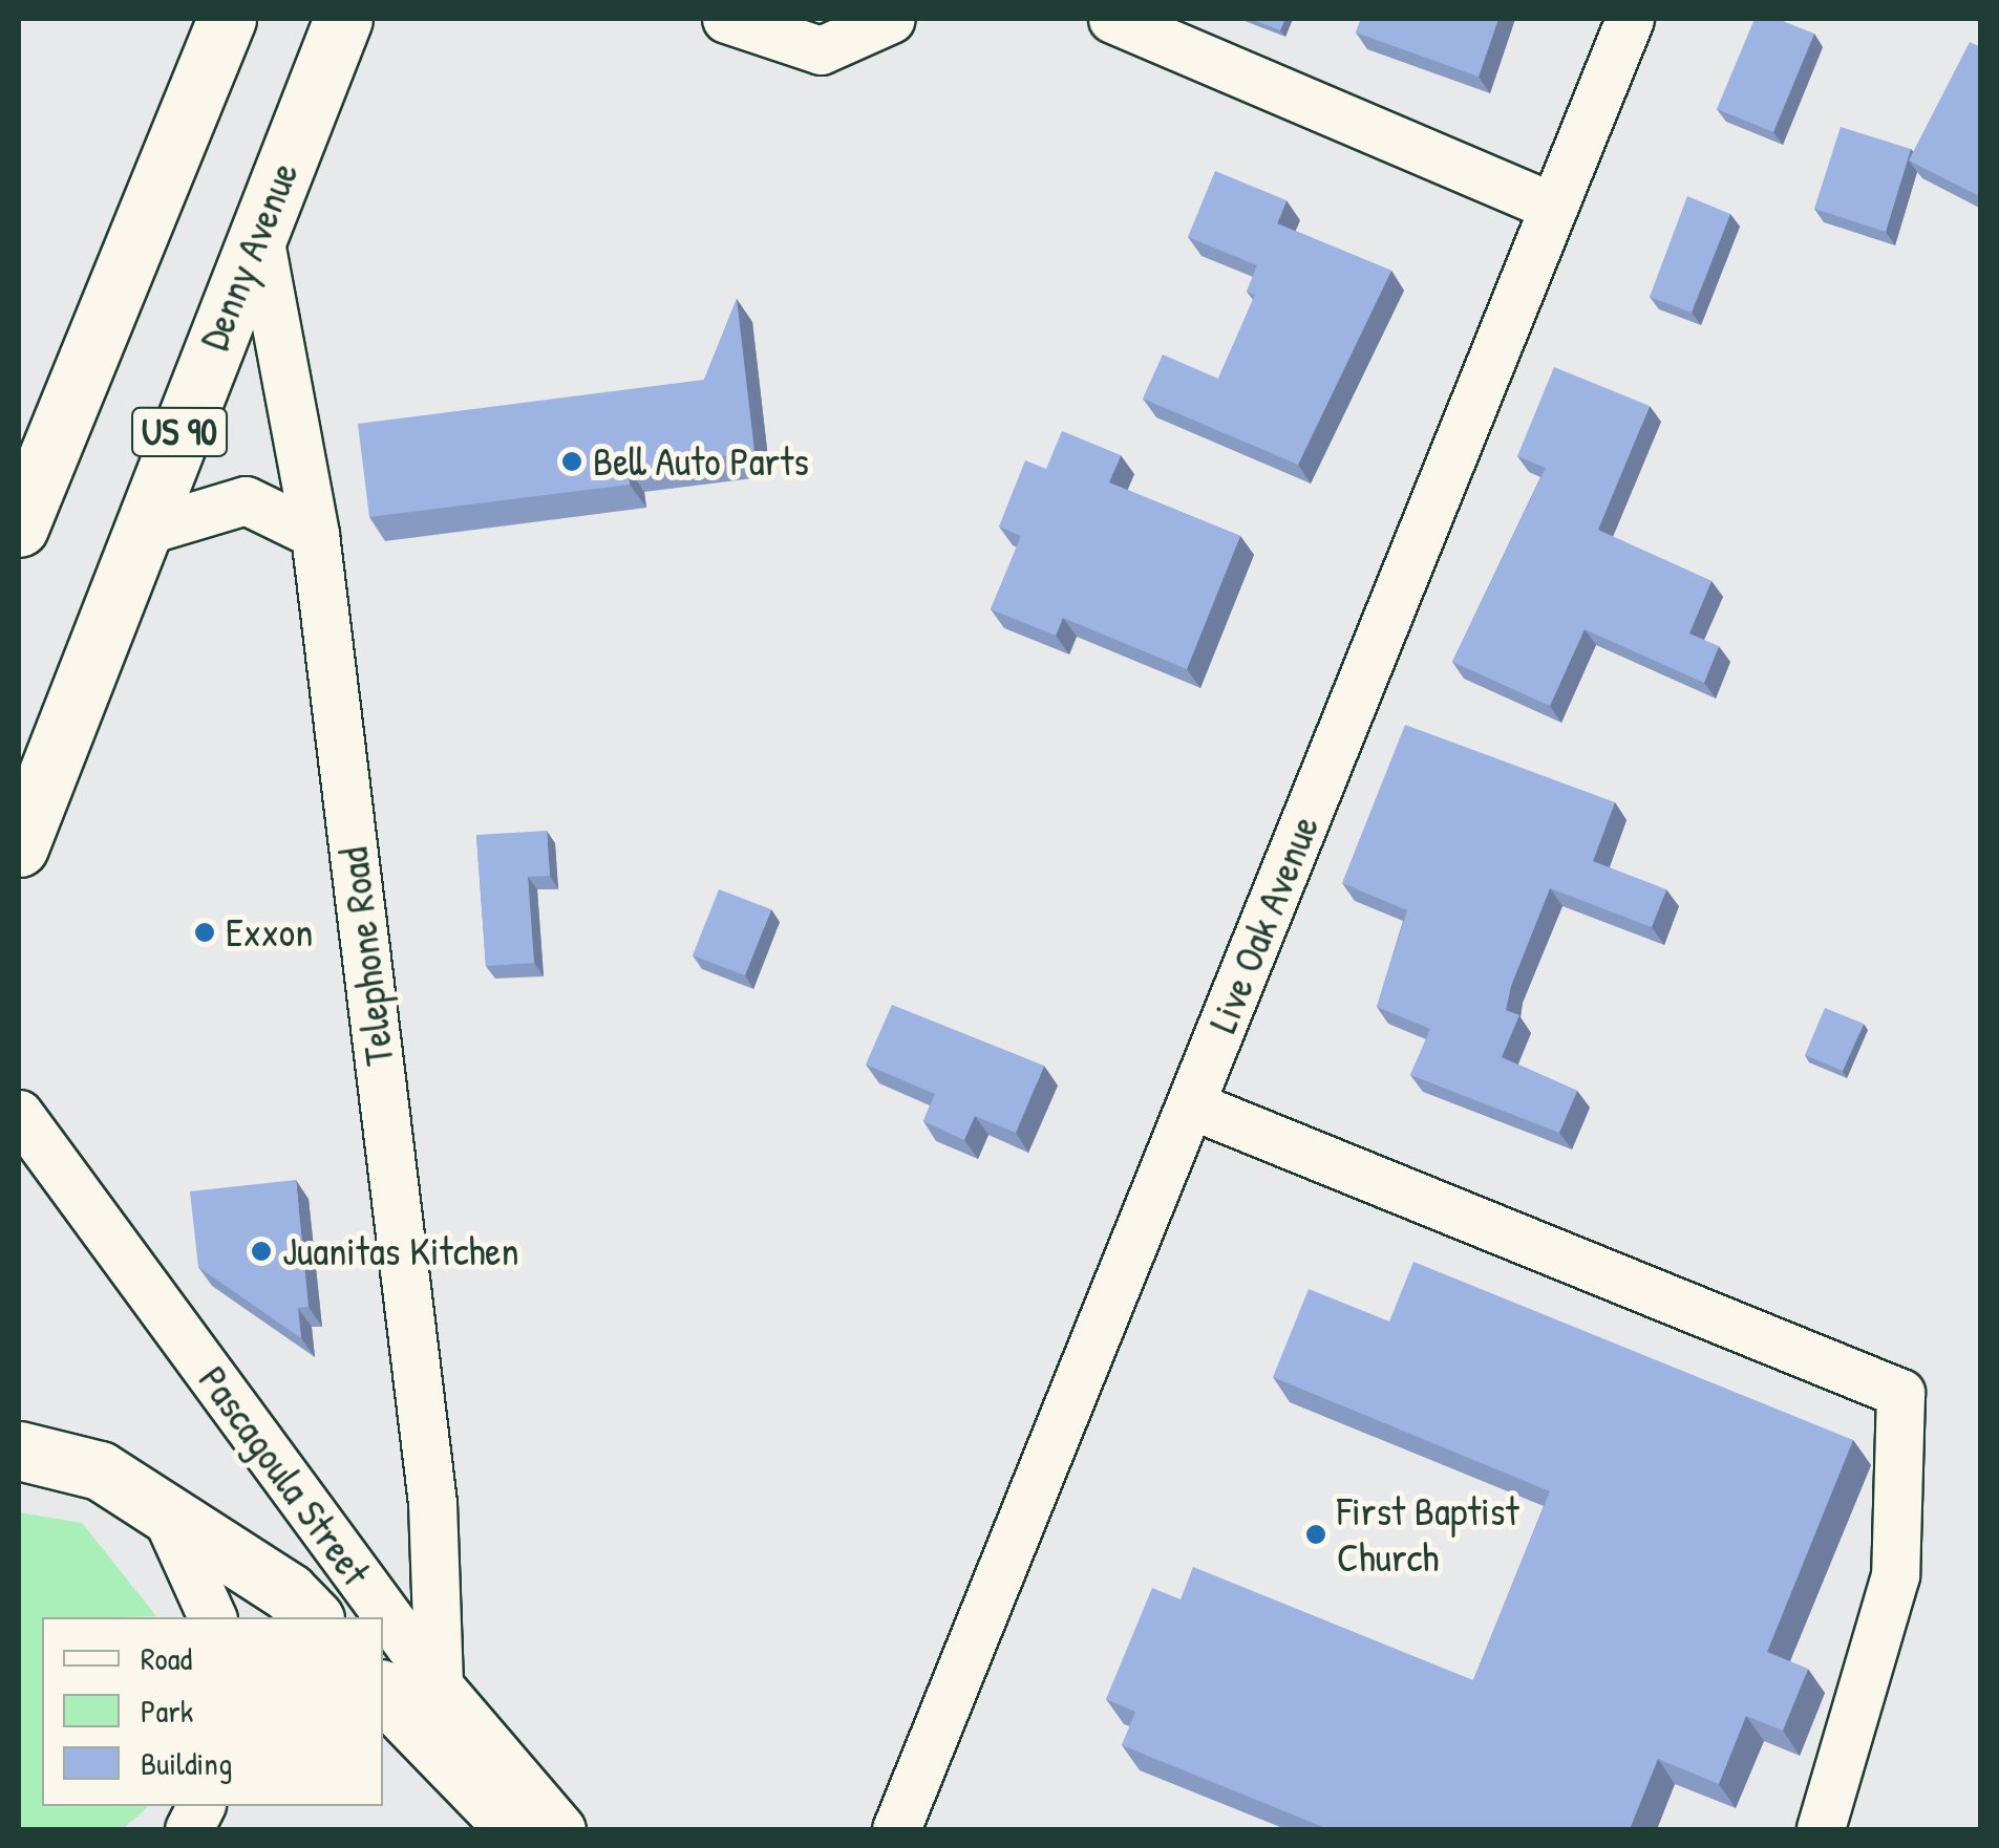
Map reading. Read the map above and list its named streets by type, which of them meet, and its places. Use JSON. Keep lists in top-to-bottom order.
{
  "streets": {
    "main road": ["Denny Avenue", "US 90"],
    "street": ["Live Oak Avenue", "Telephone Road", "Pascagoula Street"]
  },
  "crossings": [
    ["Denny Avenue", "Telephone Road"],
    ["Telephone Road", "Pascagoula Street"]
  ],
  "places": [
    "Bell Auto Parts",
    "Exxon",
    "Juanitas Kitchen",
    "First Baptist Church"
  ],
  "legend": ["Road", "Park", "Building"]
}
